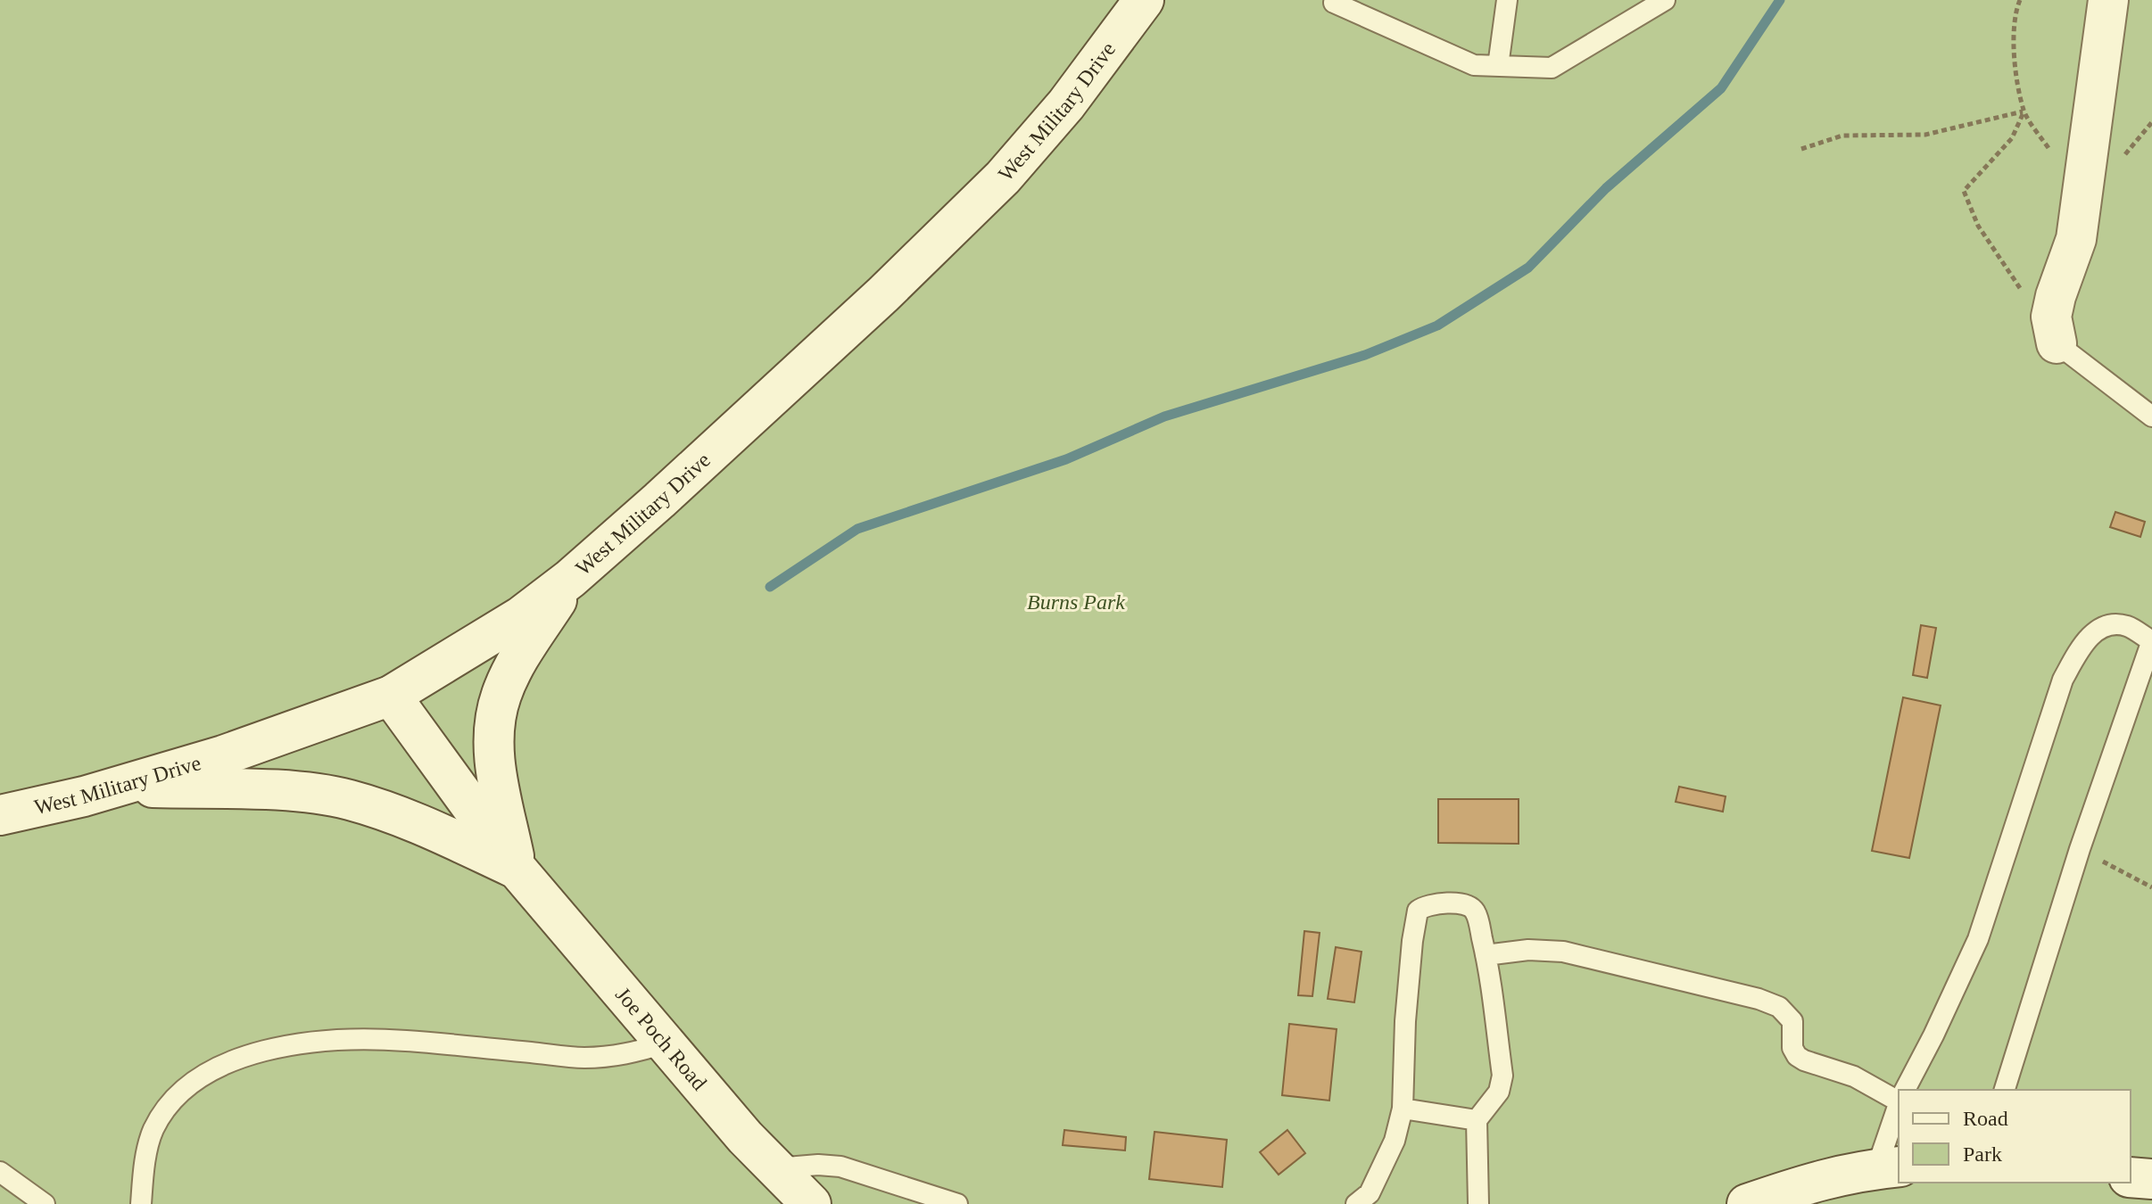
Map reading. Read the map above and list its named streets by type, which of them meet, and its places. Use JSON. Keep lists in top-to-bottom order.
{
  "streets": {
    "street": ["West Military Drive", "Joe Poch Road"]
  },
  "crossings": [
    ["West Military Drive", "Joe Poch Road"]
  ],
  "parks": ["Burns Park"],
  "legend": ["Road", "Park"]
}
